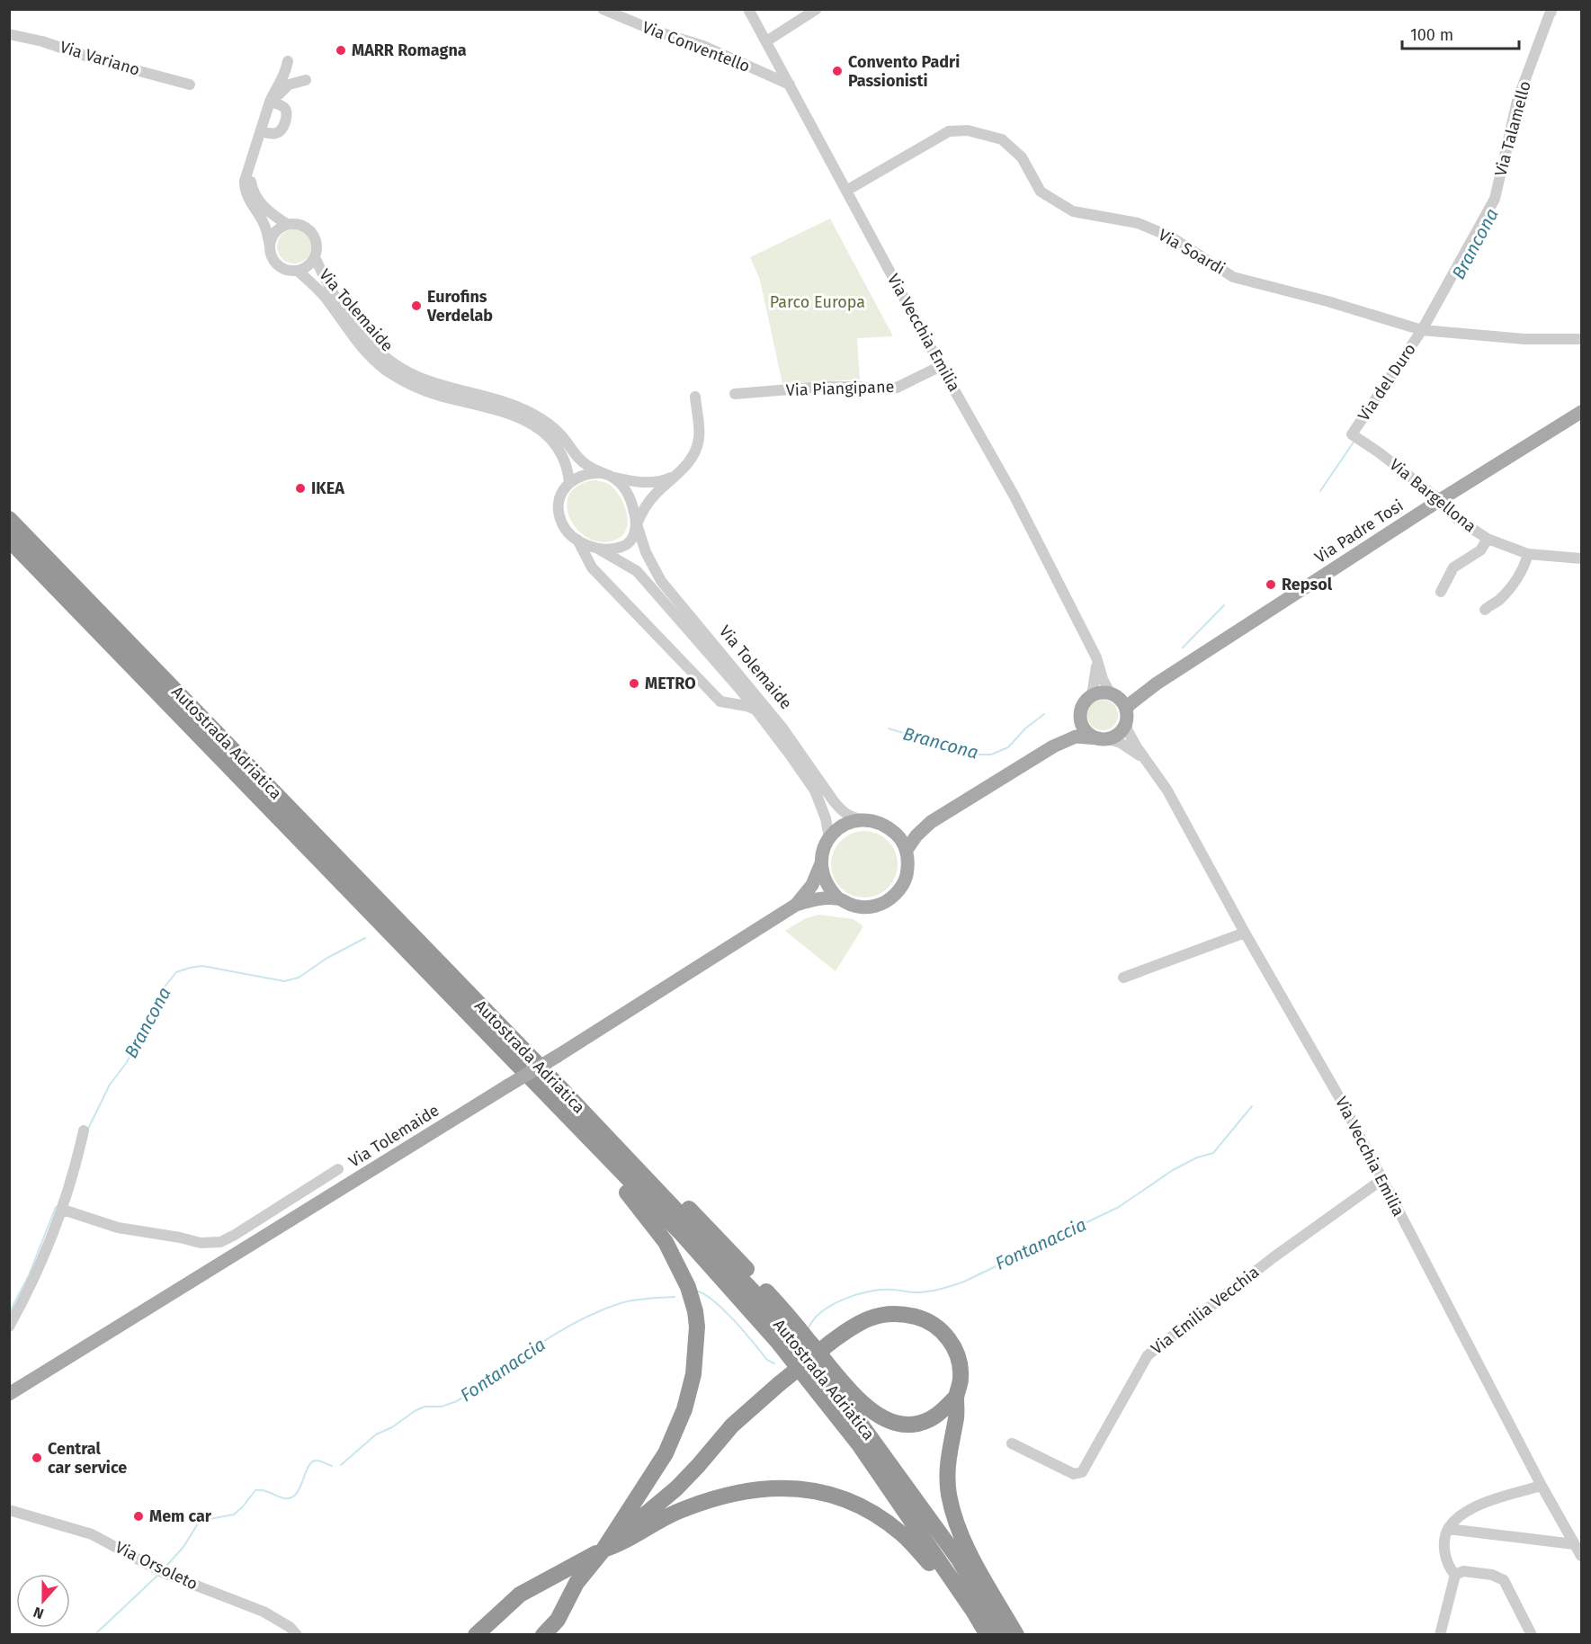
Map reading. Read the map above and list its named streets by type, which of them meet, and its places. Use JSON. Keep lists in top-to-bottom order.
{
  "streets": {
    "highway": ["Autostrada Adriatica"],
    "main road": ["Via Tolemaide", "Via Padre Tosi"],
    "street": [
      "Via Conventello",
      "Via Variano",
      "Via Talamello",
      "Via Soardi",
      "Via Vecchia Emilia",
      "Via del Duro",
      "Via Piangipane",
      "Via Bargellona",
      "Via Emilia Vecchia",
      "Via Orsoleto"
    ]
  },
  "crossings": [
    ["Via Conventello", "Via Vecchia Emilia"],
    ["Via Talamello", "Via Soardi"],
    ["Via Talamello", "Via del Duro"],
    ["Via Soardi", "Via Vecchia Emilia"],
    ["Via Soardi", "Via del Duro"],
    ["Via Tolemaide", "Via Vecchia Emilia"],
    ["Via Vecchia Emilia", "Via Piangipane"],
    ["Via Vecchia Emilia", "Via Emilia Vecchia"],
    ["Via del Duro", "Via Bargellona"],
    ["Via Bargellona", "Via Padre Tosi"]
  ],
  "water": ["Brancona", "Fontanaccia"],
  "parks": ["Parco Europa"],
  "places": [
    "MARR Romagna",
    "Convento Padri Passionisti",
    "Eurofins Verdelab",
    "IKEA",
    "Repsol",
    "METRO",
    "Central car service",
    "Mem car"
  ],
  "scale_bar": "100 m",
  "north": "bottom"
}
